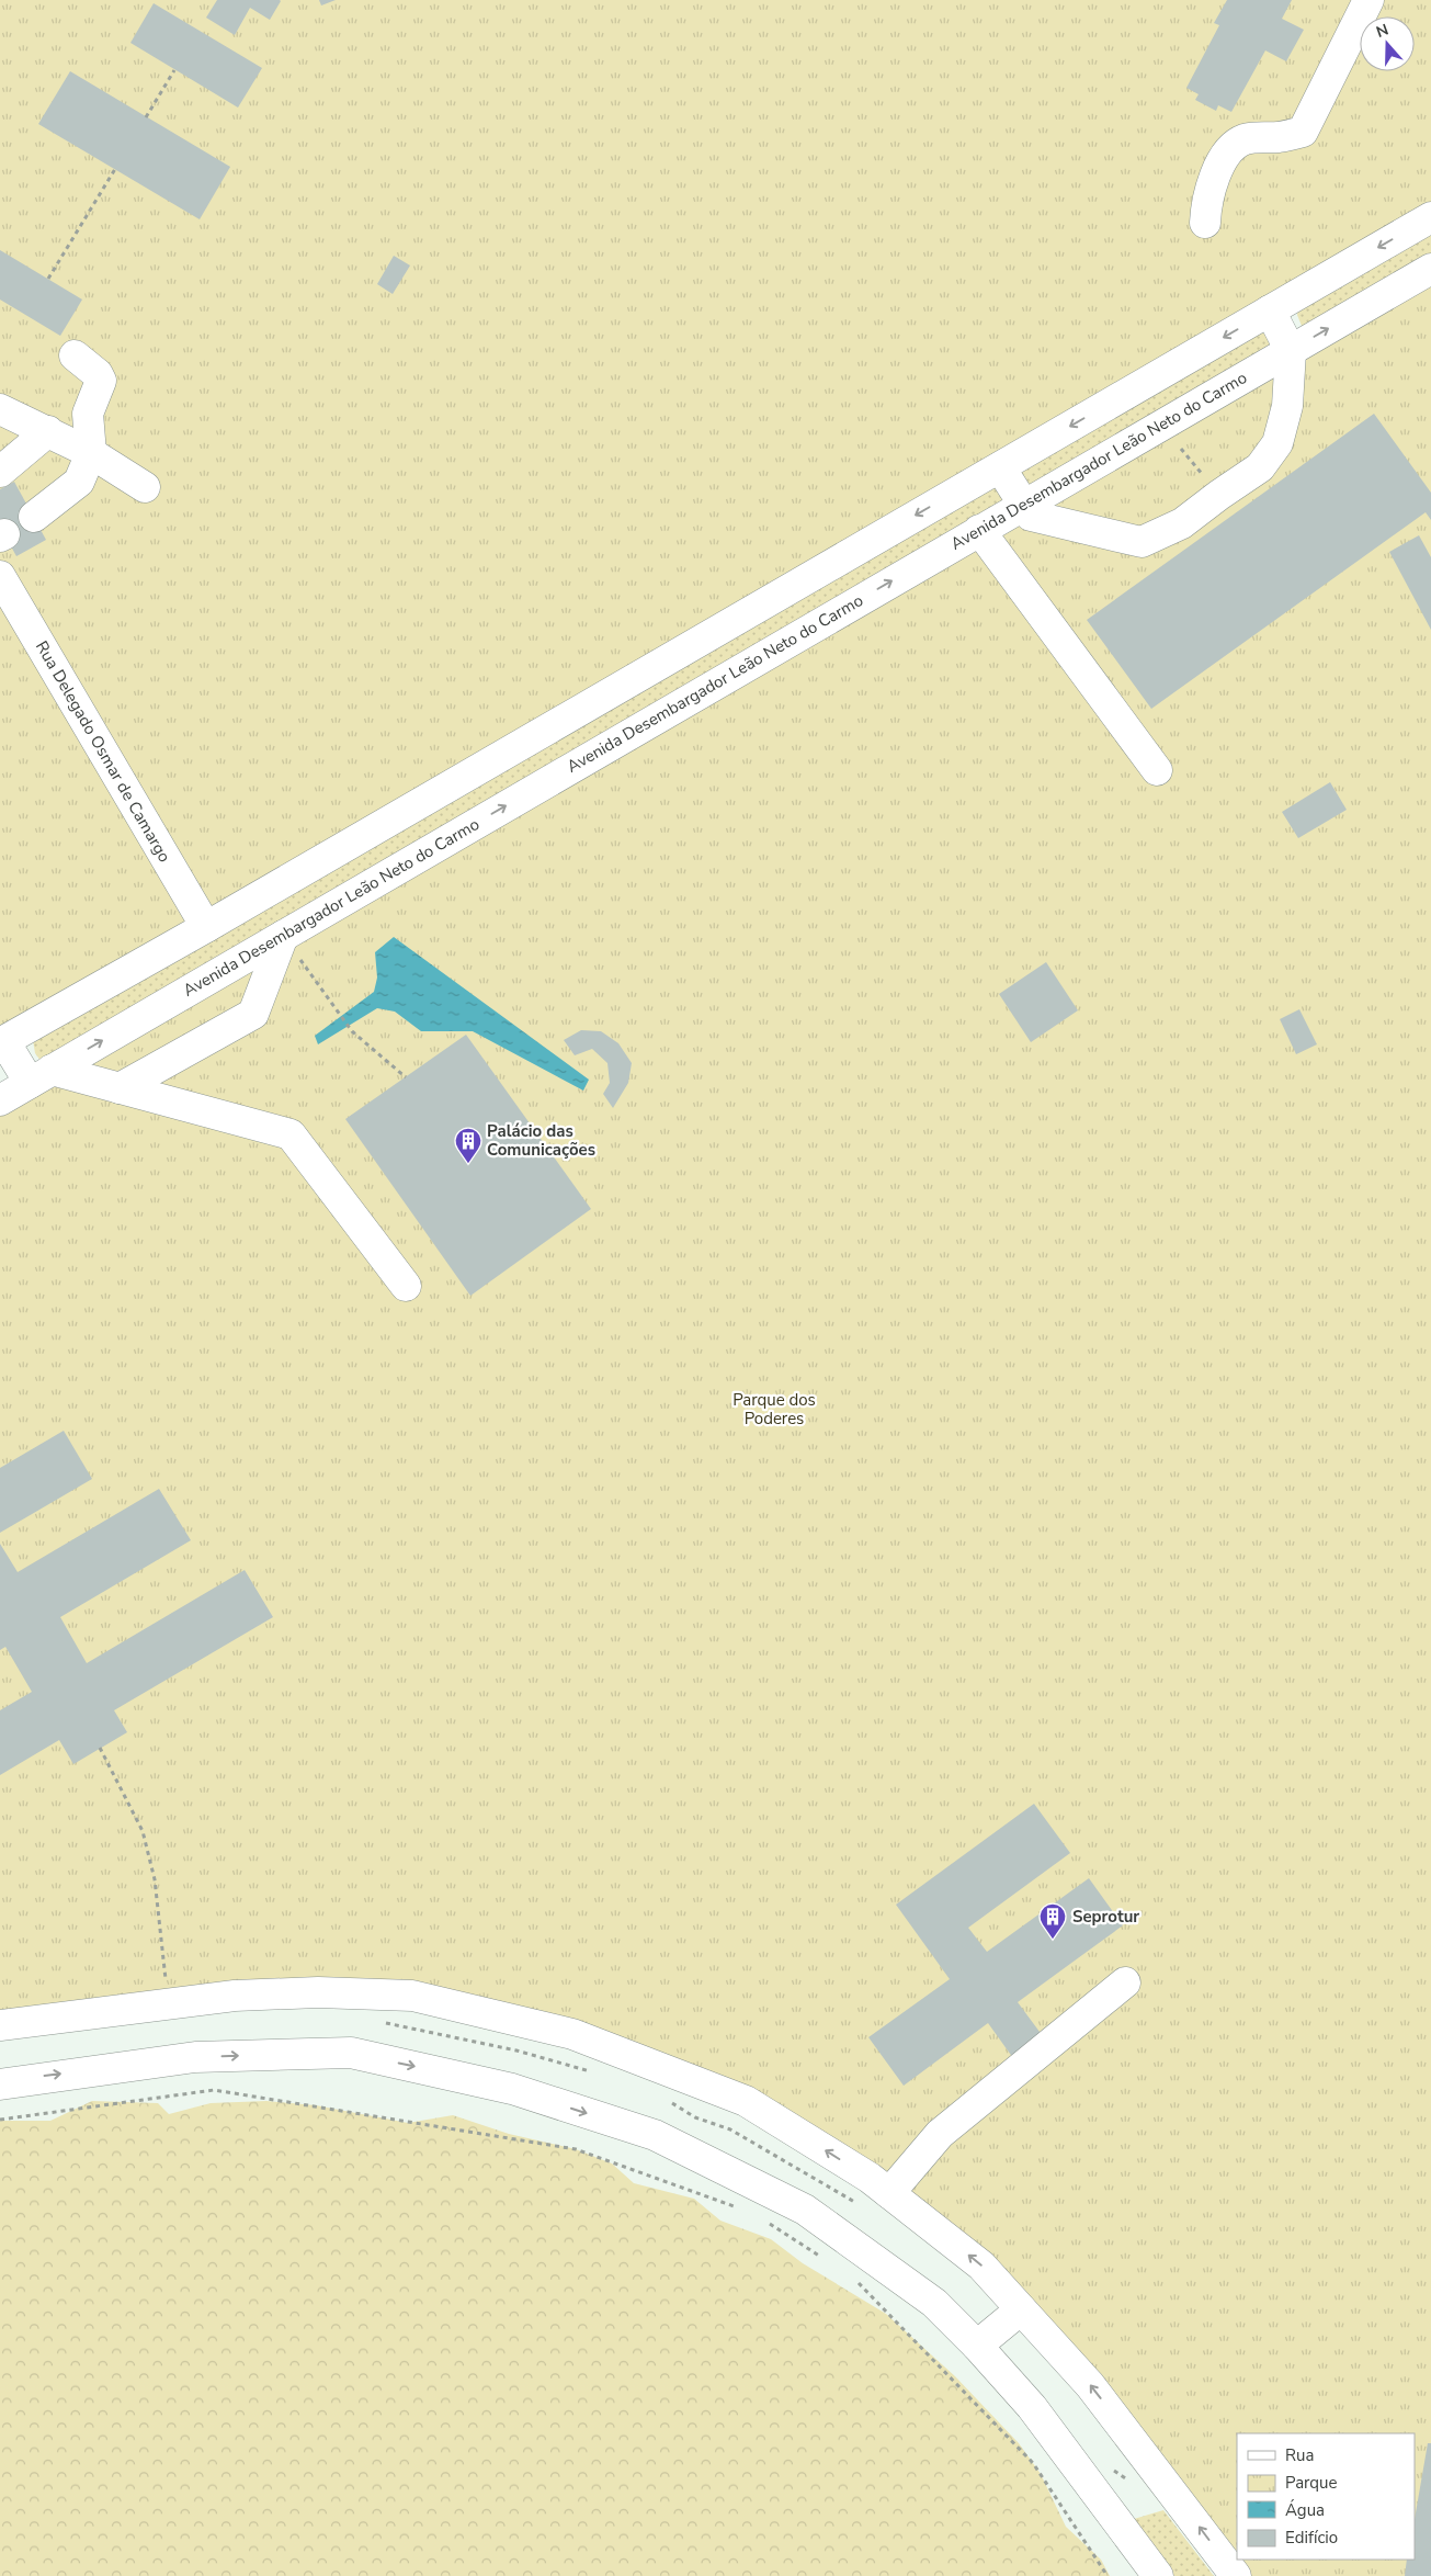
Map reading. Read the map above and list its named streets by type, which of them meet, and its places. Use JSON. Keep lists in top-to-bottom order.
{
  "streets": {
    "main road": ["Avenida Desembargador Leão Neto do Carmo", "Rua Delegado Osmar de Camargo"]
  },
  "parks": ["Parque dos Poderes"],
  "places": {
    "building": ["Palácio das Comunicações", "Seprotur"]
  },
  "legend": [
    "Rua",
    "Parque",
    "Água",
    "Edifício"
  ],
  "north": "top"
}
